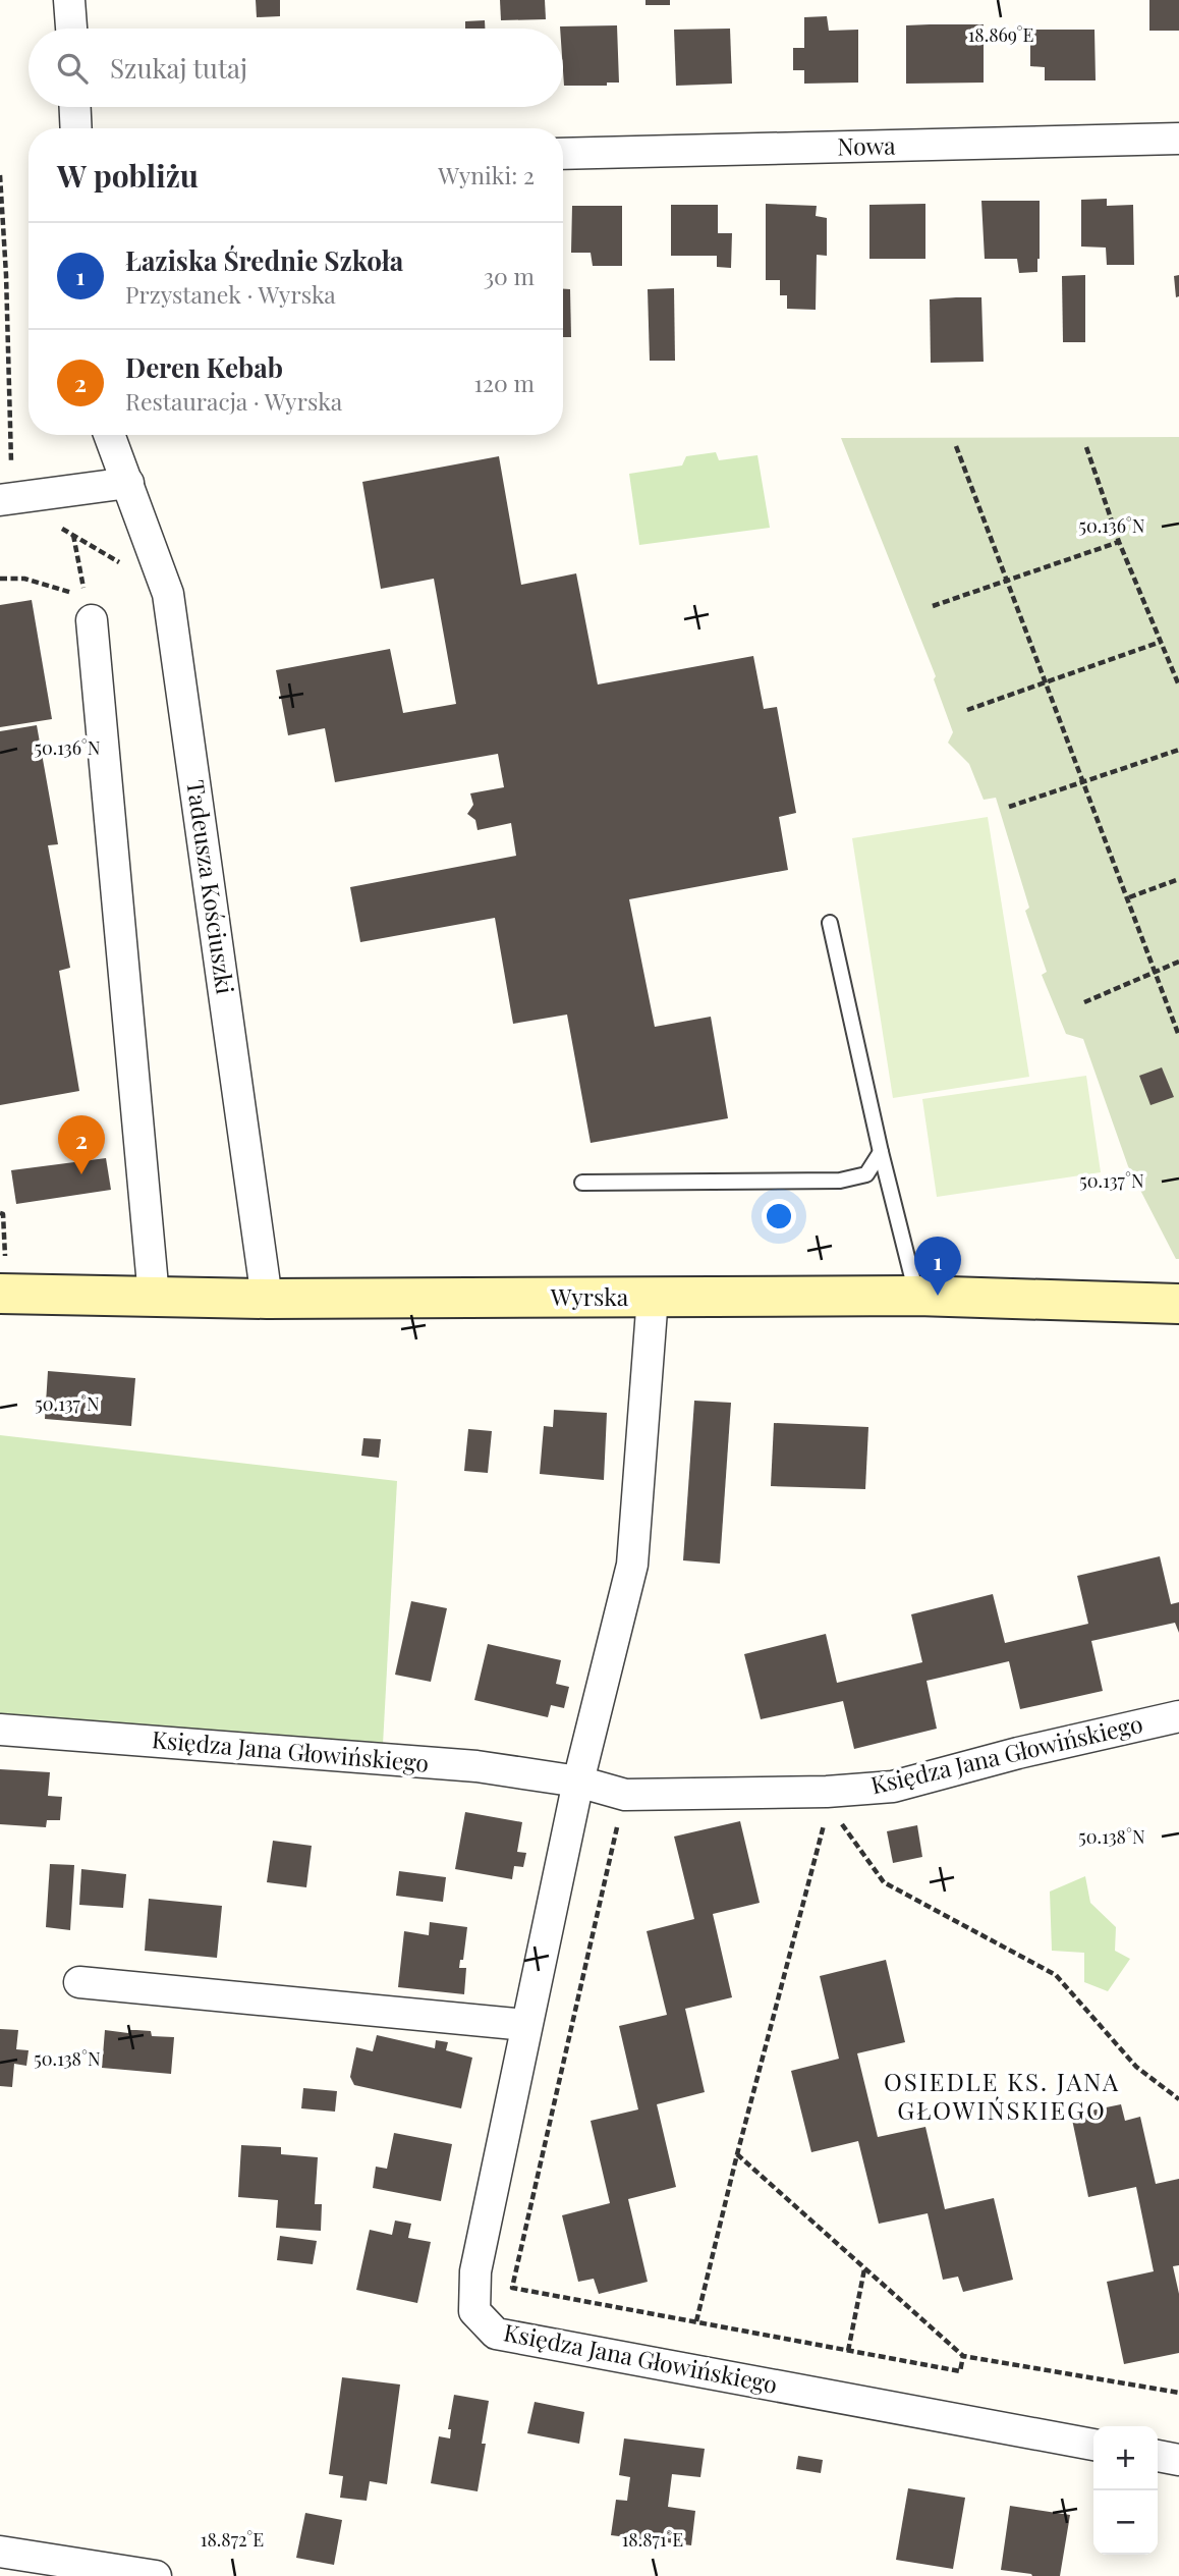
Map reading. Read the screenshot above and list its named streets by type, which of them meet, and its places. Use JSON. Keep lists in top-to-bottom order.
{
  "streets": {
    "street": [
      "Nowa",
      "Tadeusza Kościuszki",
      "Wyrska",
      "Księdza Jana Głowińskiego"
    ]
  },
  "crossings": [
    ["Tadeusza Kościuszki", "Wyrska"],
    ["Wyrska", "Księdza Jana Głowińskiego"]
  ],
  "districts": ["OSIEDLE KS. JANA GŁOWIŃSKIEGO"],
  "page": {
    "search": "Szukaj tutaj",
    "heading": ["W pobliżu", "Wyniki: 2"],
    "list": [
      {
        "mark": "1",
        "name": "Łaziska Średnie Szkoła",
        "note": "Przystanek · Wyrska",
        "value": "30 m"
      },
      {
        "mark": "2",
        "name": "Deren Kebab",
        "note": "Restauracja · Wyrska",
        "value": "120 m"
      }
    ],
    "pins": ["2", "1"],
    "map_buttons": ["+", "−"]
  },
  "coordinates": [
    "18.869°E",
    "50.136°N",
    "50.137°N",
    "50.138°N",
    "18.872°E",
    "18.871°E"
  ]
}
